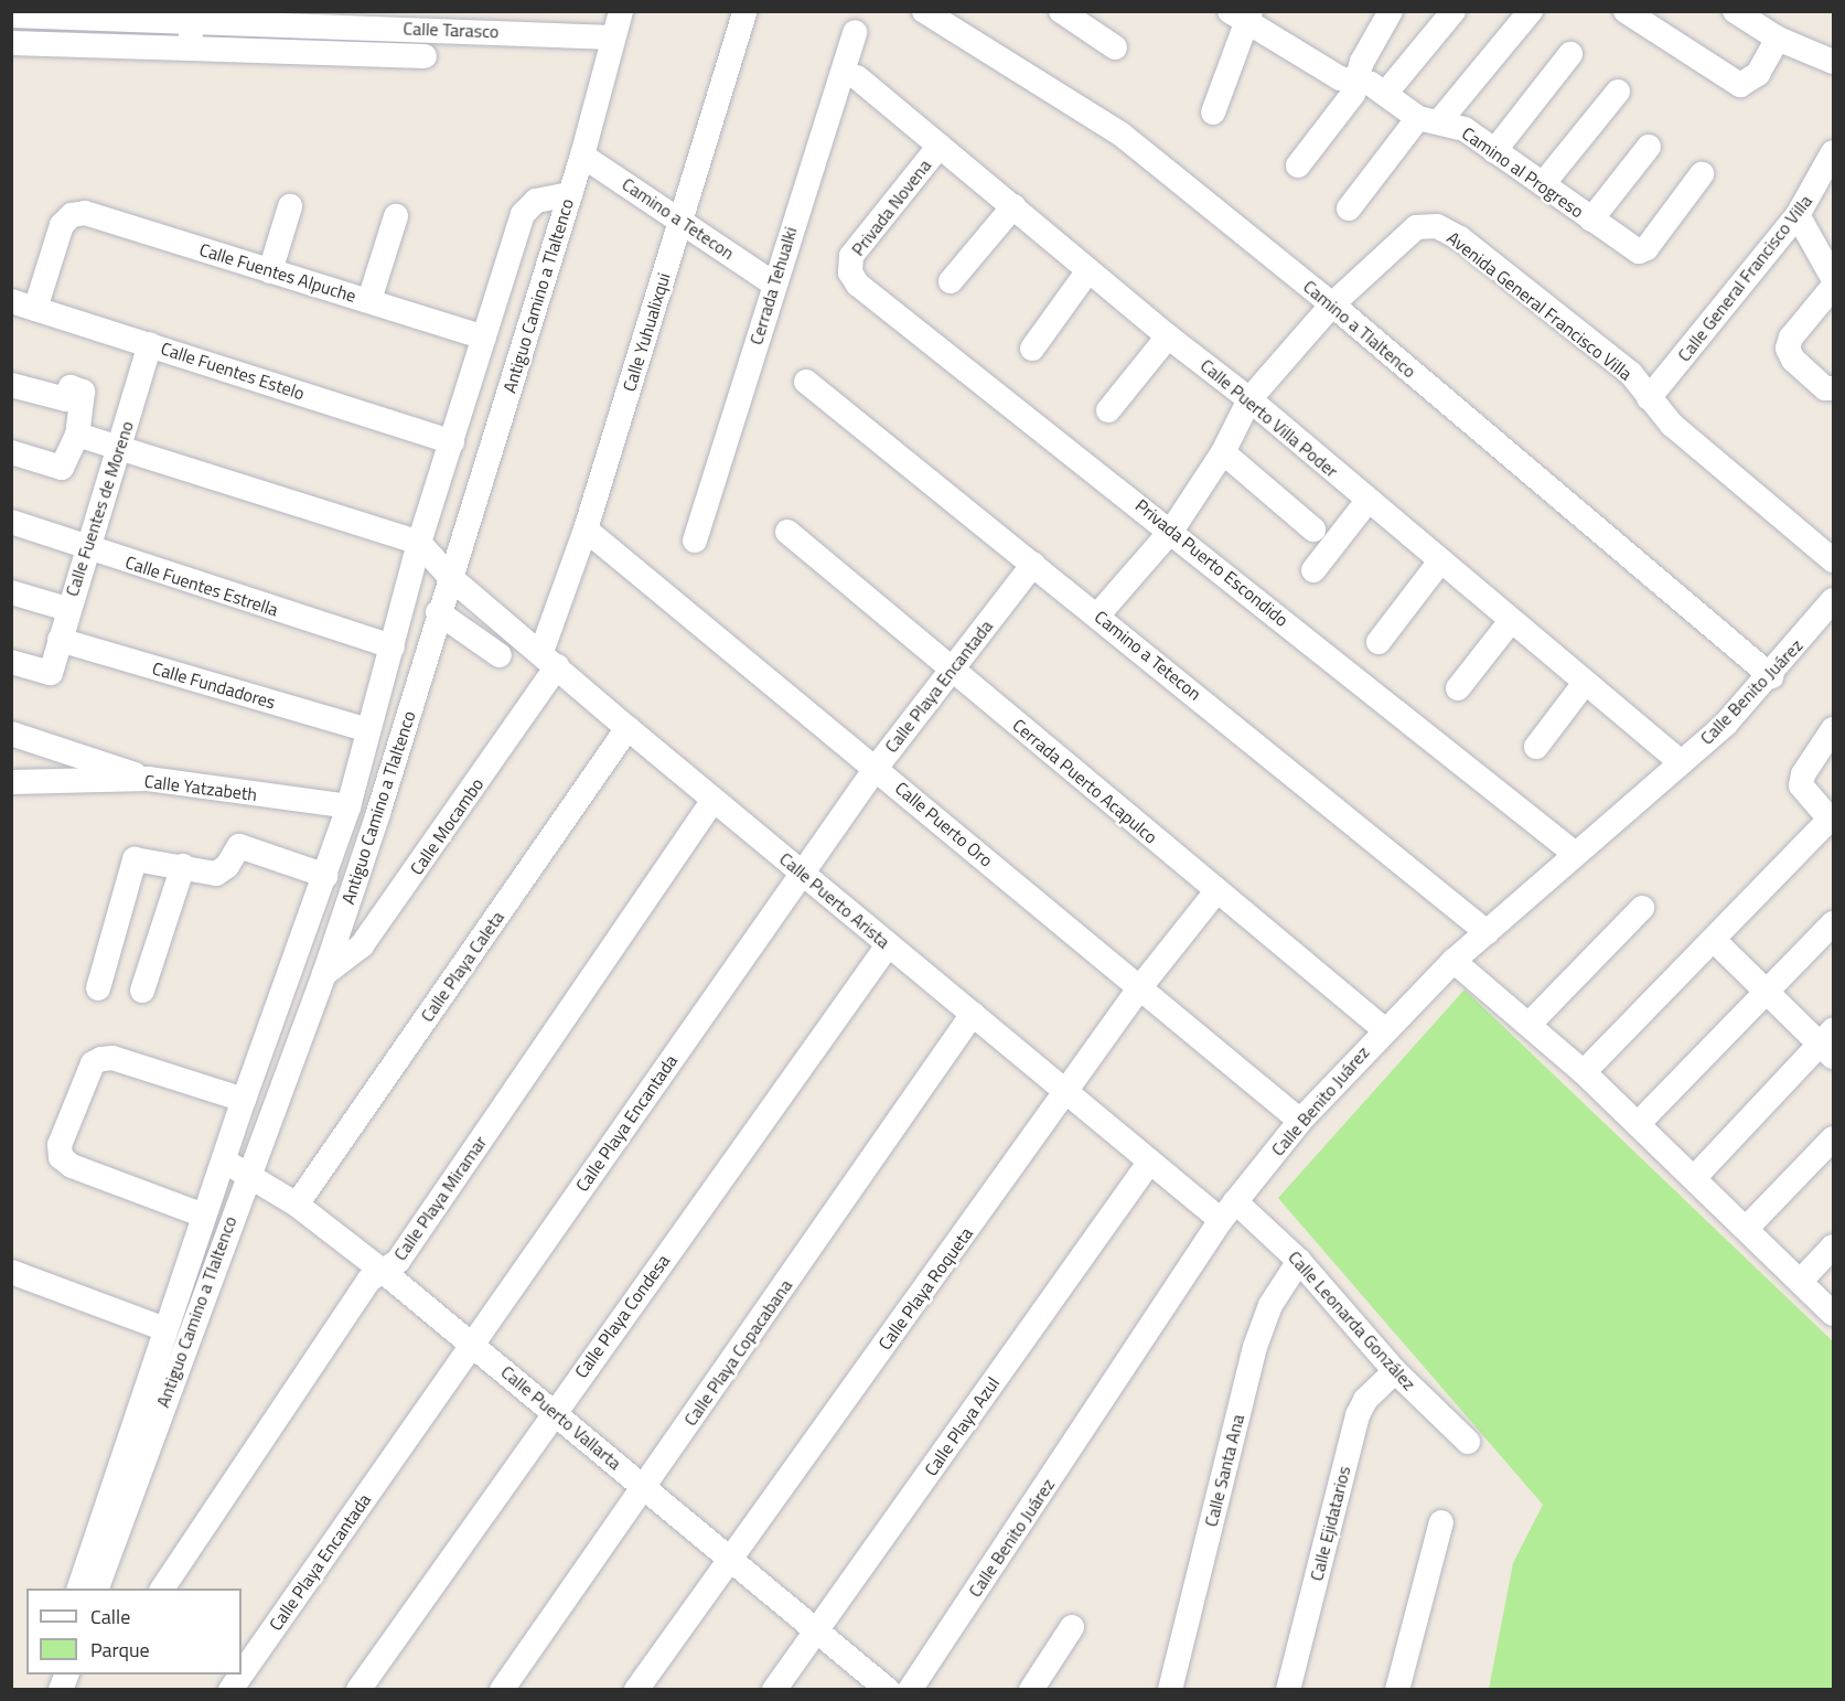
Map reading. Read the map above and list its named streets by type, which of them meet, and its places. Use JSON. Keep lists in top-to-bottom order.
{
  "streets": {
    "street": [
      "Calle Tarasco",
      "Camino al Progreso",
      "Privada Novena",
      "Camino a Tetecon",
      "Calle Fuentes Alpuche",
      "Calle General Francisco Villa",
      "Cerrada Tehualki",
      "Antiguo Camino a Tlaltenco",
      "Avenida General Francisco Villa",
      "Camino a Tlaltenco",
      "Calle Yuhualixqui",
      "Calle Fuentes Estelo",
      "Calle Puerto Villa Poder",
      "Calle Fuentes de Moreno",
      "Privada Puerto Escondido",
      "Calle Fuentes Estrella",
      "Calle Fundadores",
      "Calle Playa Encantada",
      "Calle Benito Juárez",
      "Cerrada Puerto Acapulco",
      "Calle Yatzabeth",
      "Calle Puerto Oro",
      "Calle Mocambo",
      "Calle Puerto Arista",
      "Calle Playa Caleta",
      "Calle Playa Miramar",
      "Calle Playa Roqueta",
      "Calle Playa Condesa",
      "Calle Leonarda González",
      "Calle Playa Copacabana",
      "Calle Puerto Vallarta",
      "Calle Playa Azul",
      "Calle Santa Ana",
      "Calle Ejidatarios"
    ]
  },
  "crossings": [
    ["Calle Tarasco", "Antiguo Camino a Tlaltenco"],
    ["Privada Novena", "Calle Puerto Villa Poder"],
    ["Privada Novena", "Privada Puerto Escondido"],
    ["Camino a Tetecon", "Cerrada Tehualki"],
    ["Camino a Tetecon", "Antiguo Camino a Tlaltenco"],
    ["Camino a Tetecon", "Calle Yuhualixqui"],
    ["Camino a Tetecon", "Calle Playa Encantada"],
    ["Camino a Tetecon", "Calle Benito Juárez"],
    ["Calle Fuentes Alpuche", "Calle Fuentes Estelo"],
    ["Calle General Francisco Villa", "Avenida General Francisco Villa"],
    ["Antiguo Camino a Tlaltenco", "Calle Mocambo"],
    ["Antiguo Camino a Tlaltenco", "Calle Puerto Arista"],
    ["Antiguo Camino a Tlaltenco", "Calle Puerto Vallarta"],
    ["Avenida General Francisco Villa", "Camino a Tlaltenco"],
    ["Camino a Tlaltenco", "Calle Benito Juárez"],
    ["Calle Yuhualixqui", "Calle Puerto Oro"],
    ["Calle Yuhualixqui", "Calle Mocambo"],
    ["Calle Yuhualixqui", "Calle Puerto Arista"],
    ["Calle Fuentes Estelo", "Calle Fuentes de Moreno"],
    ["Calle Puerto Villa Poder", "Calle Benito Juárez"],
    ["Calle Fuentes de Moreno", "Calle Fuentes Estrella"],
    ["Calle Fuentes de Moreno", "Calle Fundadores"],
    ["Privada Puerto Escondido", "Calle Benito Juárez"],
    ["Calle Playa Encantada", "Cerrada Puerto Acapulco"],
    ["Calle Playa Encantada", "Calle Puerto Oro"],
    ["Calle Playa Encantada", "Calle Puerto Arista"],
    ["Calle Playa Encantada", "Calle Puerto Vallarta"],
    ["Calle Benito Juárez", "Cerrada Puerto Acapulco"],
    ["Calle Benito Juárez", "Calle Puerto Oro"],
    ["Calle Benito Juárez", "Calle Puerto Arista"],
    ["Calle Benito Juárez", "Calle Leonarda González"],
    ["Cerrada Puerto Acapulco", "Calle Playa Roqueta"],
    ["Calle Puerto Oro", "Calle Playa Roqueta"],
    ["Calle Mocambo", "Calle Puerto Arista"],
    ["Calle Puerto Arista", "Calle Playa Caleta"],
    ["Calle Puerto Arista", "Calle Playa Miramar"],
    ["Calle Puerto Arista", "Calle Playa Roqueta"],
    ["Calle Puerto Arista", "Calle Playa Condesa"],
    ["Calle Puerto Arista", "Calle Leonarda González"],
    ["Calle Puerto Arista", "Calle Playa Copacabana"],
    ["Calle Puerto Arista", "Calle Playa Azul"],
    ["Calle Playa Caleta", "Calle Puerto Vallarta"],
    ["Calle Playa Miramar", "Calle Puerto Vallarta"],
    ["Calle Playa Roqueta", "Calle Puerto Vallarta"],
    ["Calle Playa Condesa", "Calle Puerto Vallarta"],
    ["Calle Leonarda González", "Calle Santa Ana"],
    ["Calle Leonarda González", "Calle Ejidatarios"],
    ["Calle Playa Copacabana", "Calle Puerto Vallarta"],
    ["Calle Puerto Vallarta", "Calle Playa Azul"]
  ],
  "legend": ["Calle", "Parque"]
}
